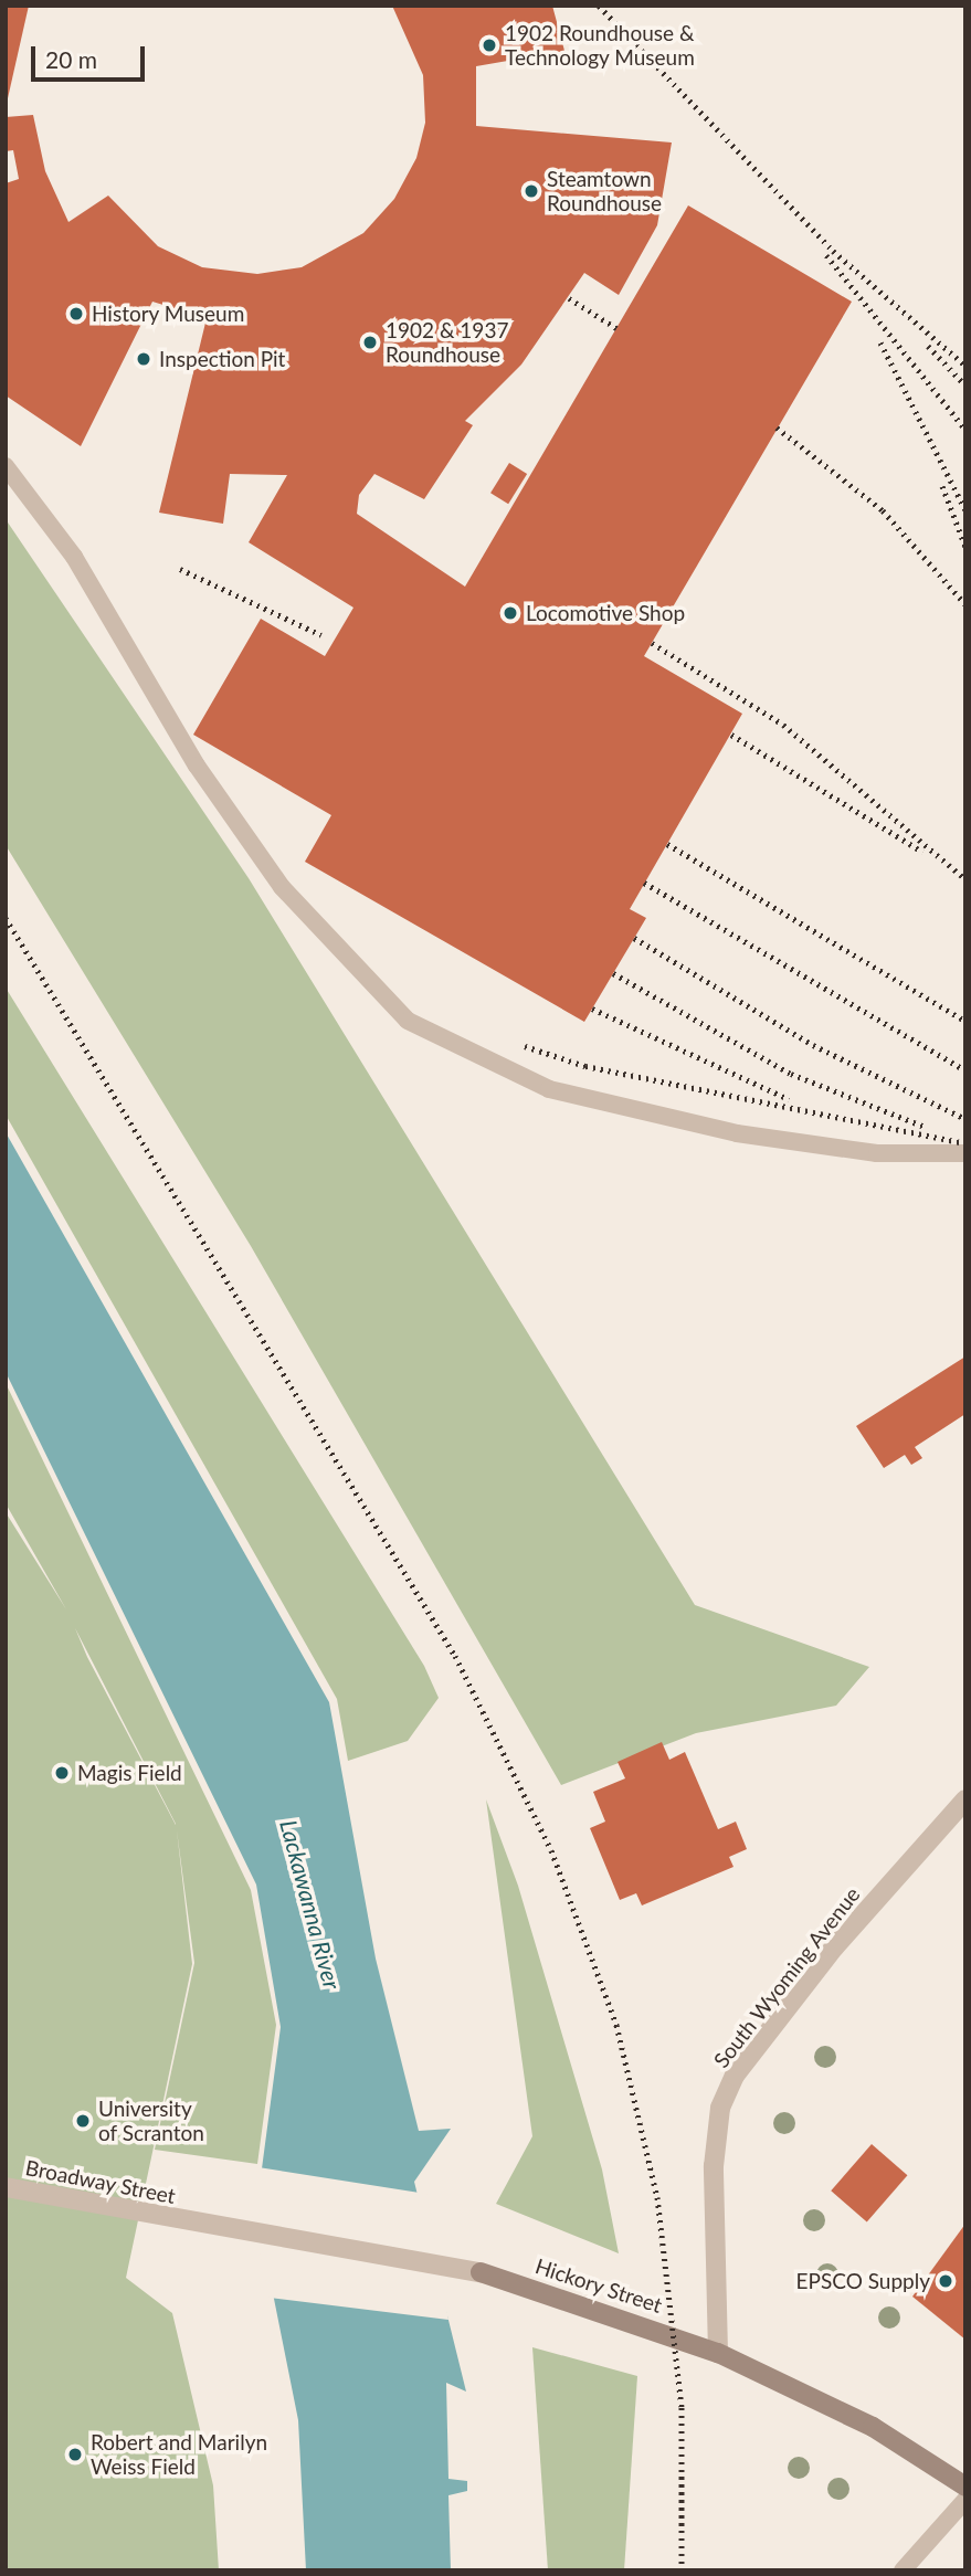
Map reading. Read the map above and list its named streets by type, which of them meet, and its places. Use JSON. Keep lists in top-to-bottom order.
{
  "streets": {
    "street": ["South Wyoming Avenue", "Broadway Street", "Hickory Street"]
  },
  "crossings": [
    ["South Wyoming Avenue", "Hickory Street"],
    ["Broadway Street", "Hickory Street"]
  ],
  "water": ["Lackawanna River"],
  "places": [
    "1902 Roundhouse & Technology Museum",
    "Steamtown Roundhouse",
    "History Museum",
    "1902 & 1937 Roundhouse",
    "Inspection Pit",
    "Locomotive Shop",
    "Magis Field",
    "University of Scranton",
    "EPSCO Supply",
    "Robert and Marilyn Weiss Field"
  ],
  "scale_bar": "20 m"
}
